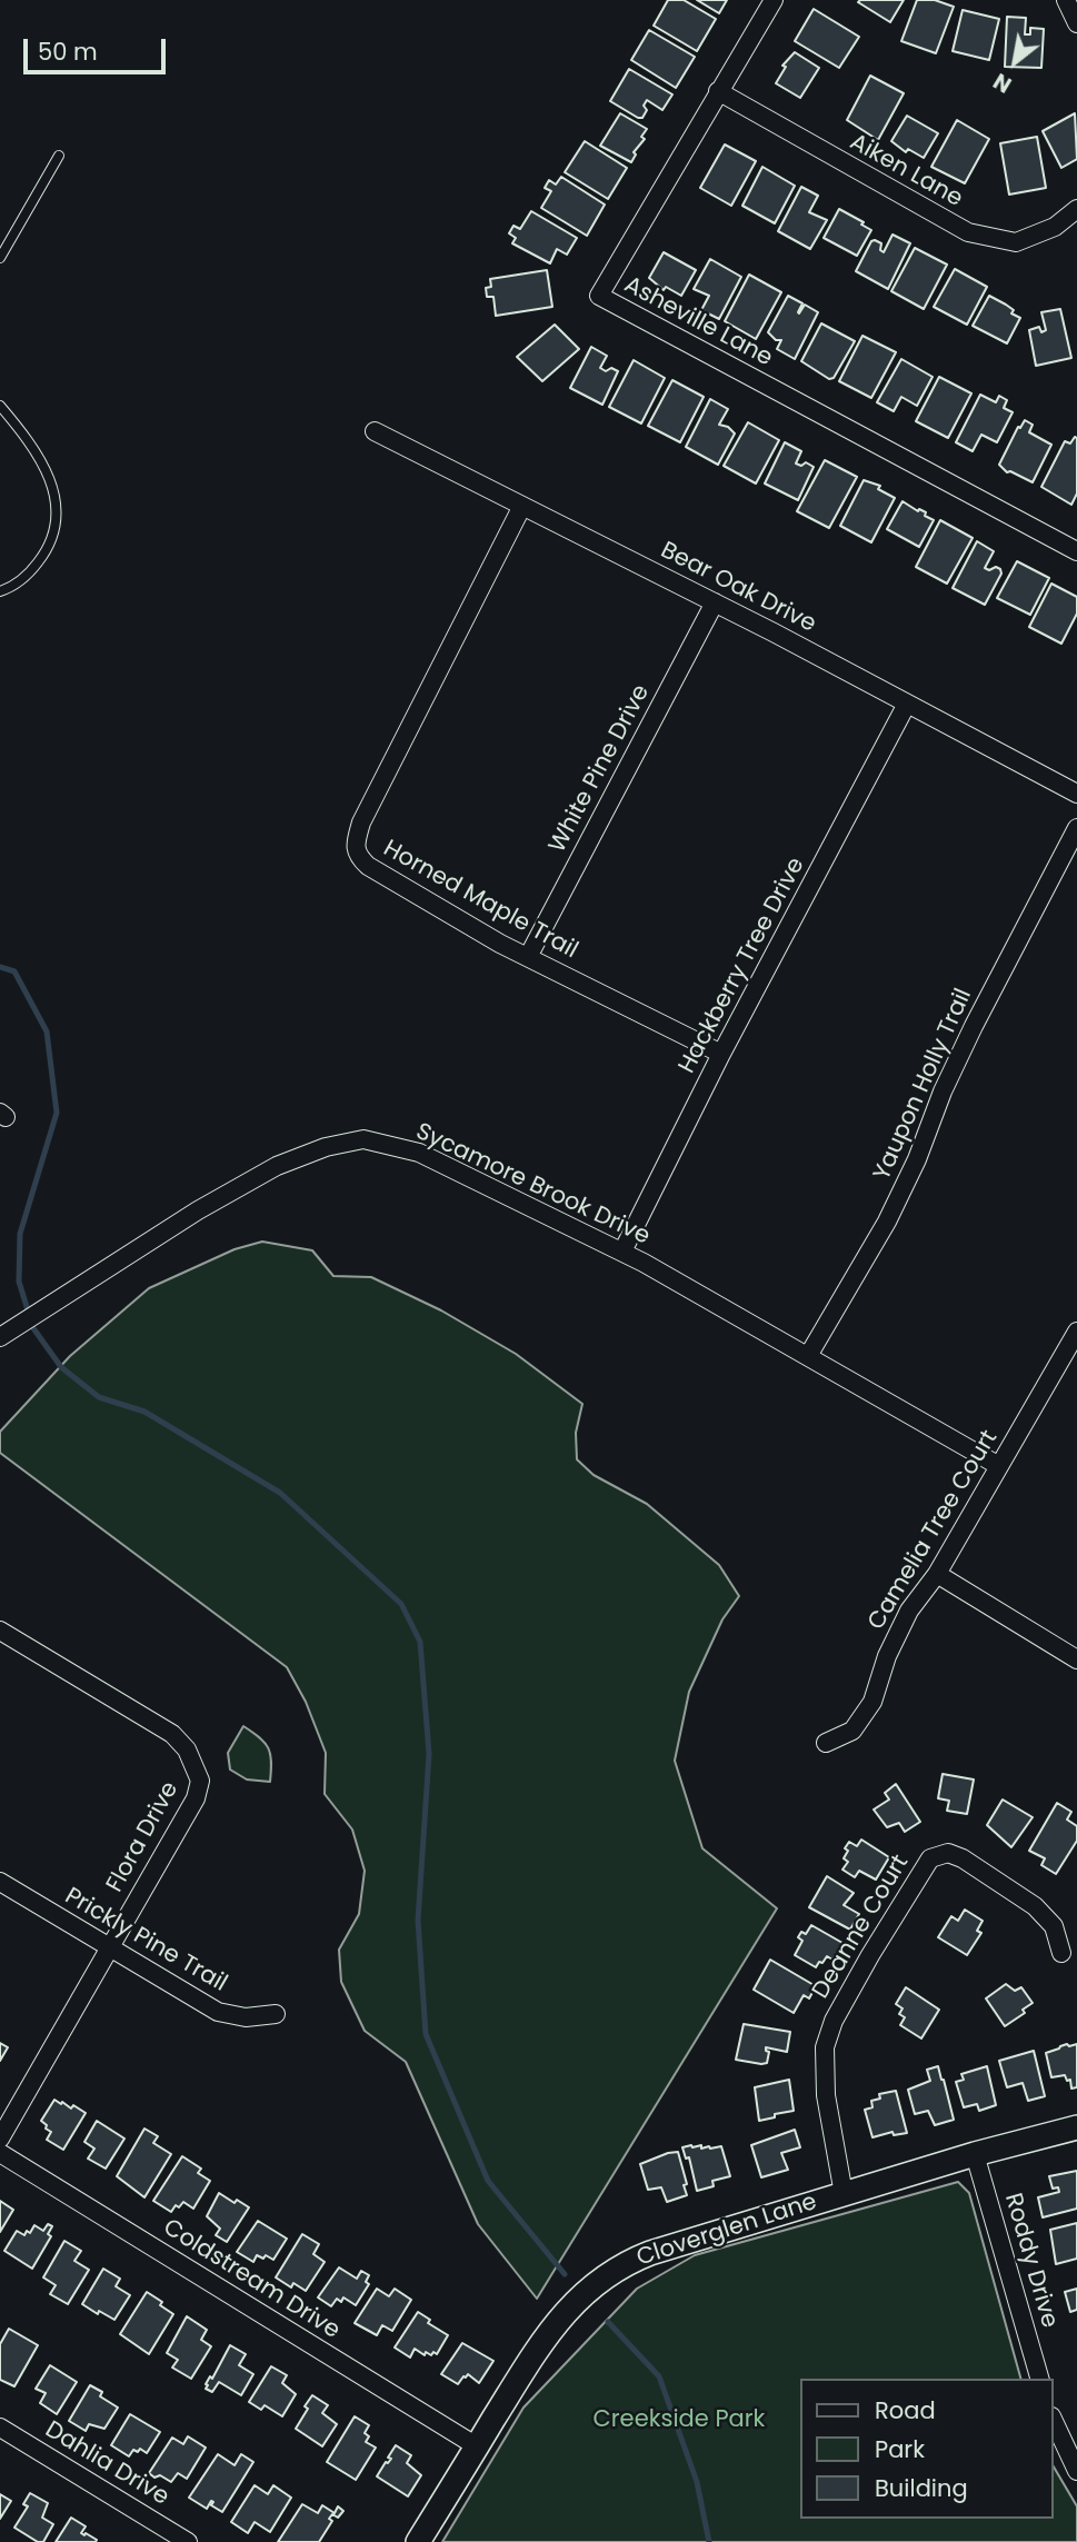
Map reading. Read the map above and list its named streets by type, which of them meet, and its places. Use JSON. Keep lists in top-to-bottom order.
{
  "streets": {
    "street": [
      "Aiken Lane",
      "Asheville Lane",
      "Bear Oak Drive",
      "White Pine Drive",
      "Horned Maple Trail",
      "Hackberry Tree Drive",
      "Yaupon Holly Trail",
      "Sycamore Brook Drive",
      "Camelia Tree Court",
      "Flora Drive",
      "Deanne Court",
      "Prickly Pine Trail",
      "Cloverglen Lane",
      "Roddy Drive",
      "Coldstream Drive",
      "Dahlia Drive"
    ]
  },
  "crossings": [
    ["Aiken Lane", "Asheville Lane"],
    ["Bear Oak Drive", "White Pine Drive"],
    ["Bear Oak Drive", "Horned Maple Trail"],
    ["Bear Oak Drive", "Hackberry Tree Drive"],
    ["White Pine Drive", "Horned Maple Trail"],
    ["Horned Maple Trail", "Hackberry Tree Drive"],
    ["Hackberry Tree Drive", "Sycamore Brook Drive"],
    ["Yaupon Holly Trail", "Sycamore Brook Drive"],
    ["Sycamore Brook Drive", "Camelia Tree Court"],
    ["Flora Drive", "Prickly Pine Trail"],
    ["Deanne Court", "Cloverglen Lane"],
    ["Cloverglen Lane", "Roddy Drive"],
    ["Cloverglen Lane", "Coldstream Drive"]
  ],
  "parks": ["Creekside Park"],
  "legend": ["Road", "Park", "Building"],
  "scale_bar": "50 m",
  "north": "bottom left"
}
